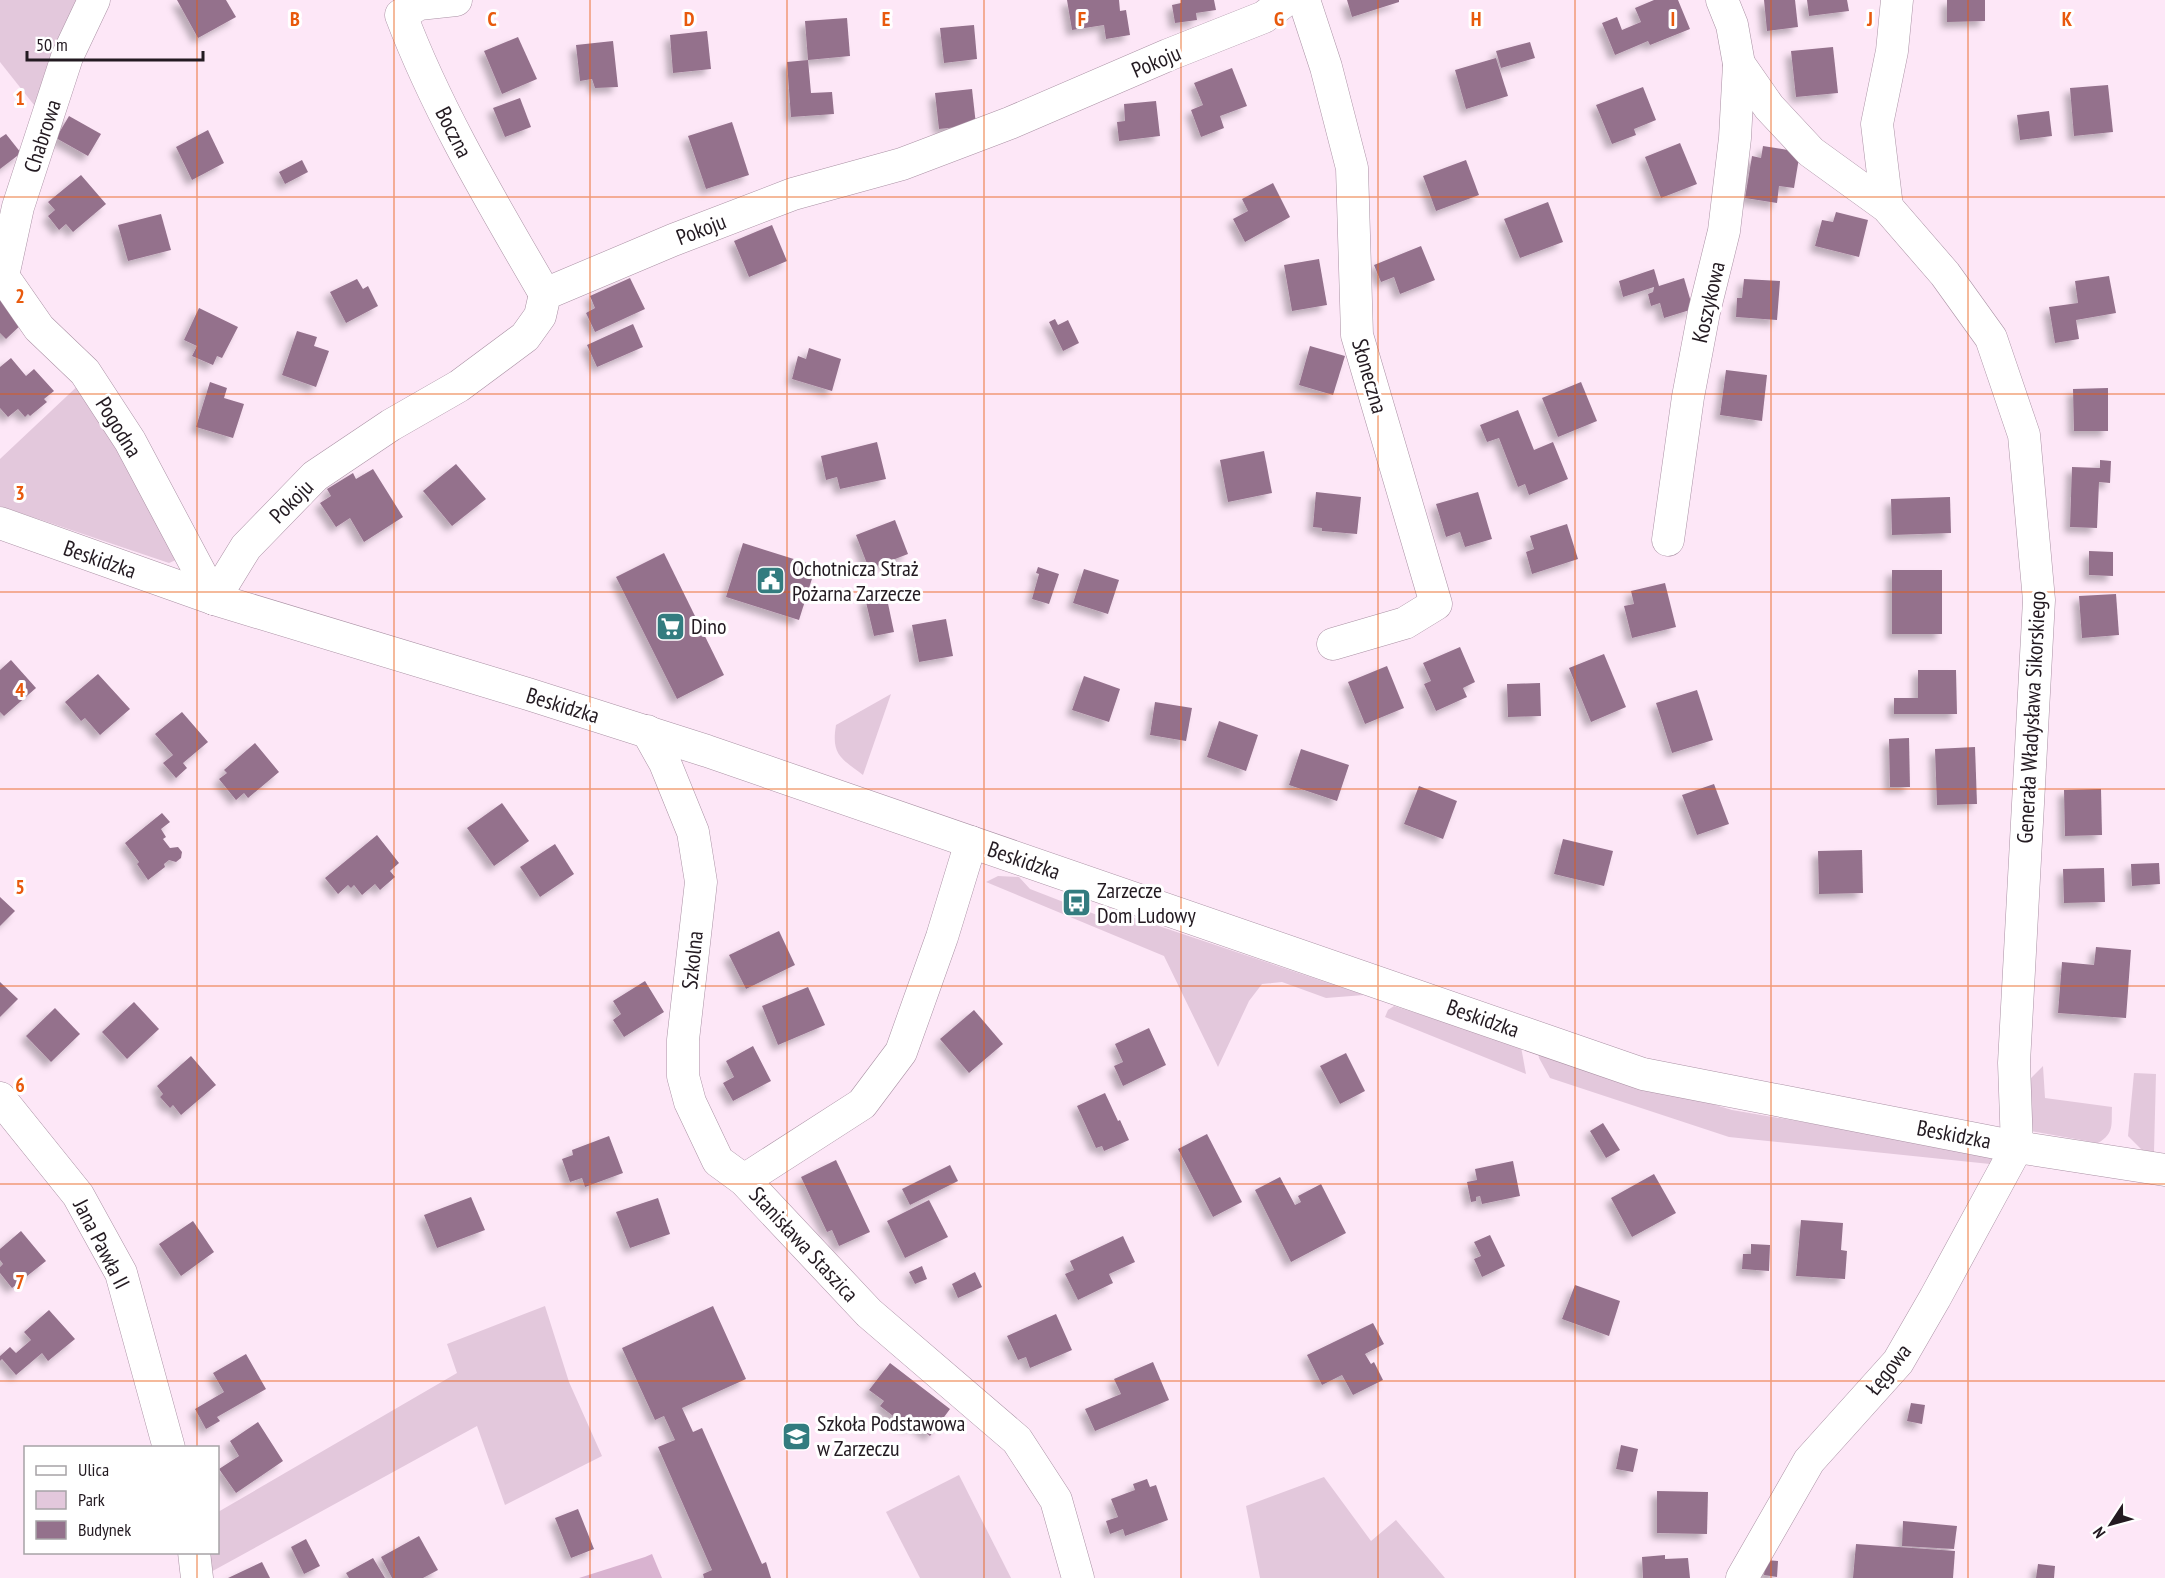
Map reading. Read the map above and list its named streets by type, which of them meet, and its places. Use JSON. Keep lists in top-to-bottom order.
{
  "streets": {
    "street": [
      "Pokoju",
      "Boczna",
      "Chabrowa",
      "Koszykowa",
      "Słoneczna",
      "Pogodna",
      "Beskidzka",
      "Generała Władysława Sikorskiego",
      "Szkolna",
      "Jana Pawła II",
      "Stanisława Staszica",
      "Łęgowa"
    ]
  },
  "crossings": [
    ["Pokoju", "Boczna"],
    ["Pokoju", "Pogodna"],
    ["Pokoju", "Beskidzka"],
    ["Chabrowa", "Pogodna"],
    ["Koszykowa", "Generała Władysława Sikorskiego"],
    ["Pogodna", "Beskidzka"],
    ["Beskidzka", "Generała Władysława Sikorskiego"],
    ["Beskidzka", "Szkolna"],
    ["Beskidzka", "Stanisława Staszica"],
    ["Beskidzka", "Łęgowa"],
    ["Generała Władysława Sikorskiego", "Łęgowa"],
    ["Szkolna", "Stanisława Staszica"]
  ],
  "places": {
    "public building": ["Ochotnicza Straż Pożarna Zarzecze"],
    "supermarket": ["Dino"],
    "bus stop": ["Zarzecze Dom Ludowy"],
    "school or university": ["Szkoła Podstawowa w Zarzeczu"]
  },
  "legend": ["Ulica", "Park", "Budynek"],
  "scale_bar": "50 m",
  "north": "bottom left",
  "grid": {
    "columns": [
      "B",
      "C",
      "D",
      "E",
      "F",
      "G",
      "H",
      "I",
      "J",
      "K"
    ],
    "rows": [
      "1",
      "2",
      "3",
      "4",
      "5",
      "6",
      "7"
    ]
  }
}
